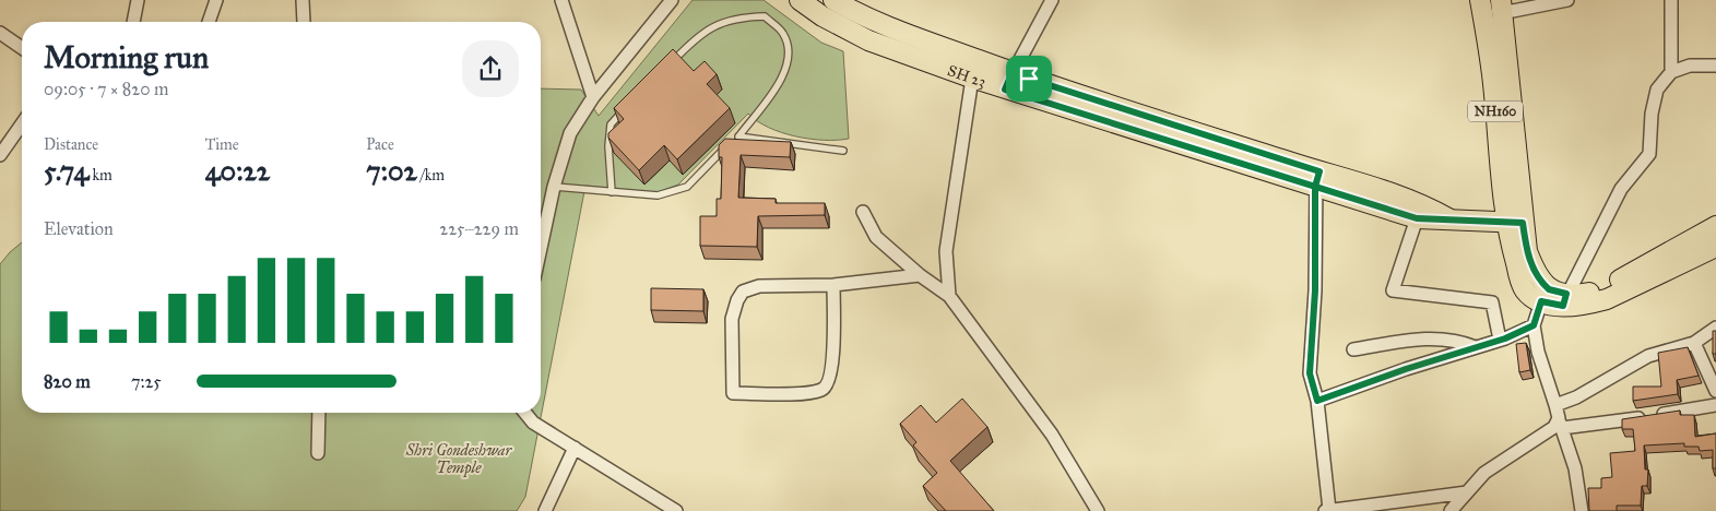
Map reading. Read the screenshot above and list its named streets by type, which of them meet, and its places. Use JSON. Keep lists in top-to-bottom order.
{
  "streets": {
    "main road": ["SH 23", "NH160"]
  },
  "parks": ["Shri Gondeshwar Temple"],
  "page": {
    "heading": ["Morning run", "09:05 · 7 × 820 m"],
    "stats": [
      ["Distance", "5.74 km"],
      ["Time", "40:22"],
      ["Pace", "7:02 /km"]
    ],
    "chart": ["Elevation", "225–229 m"],
    "list": [
      {
        "name": "820 m",
        "note": "7:25"
      }
    ]
  }
}
